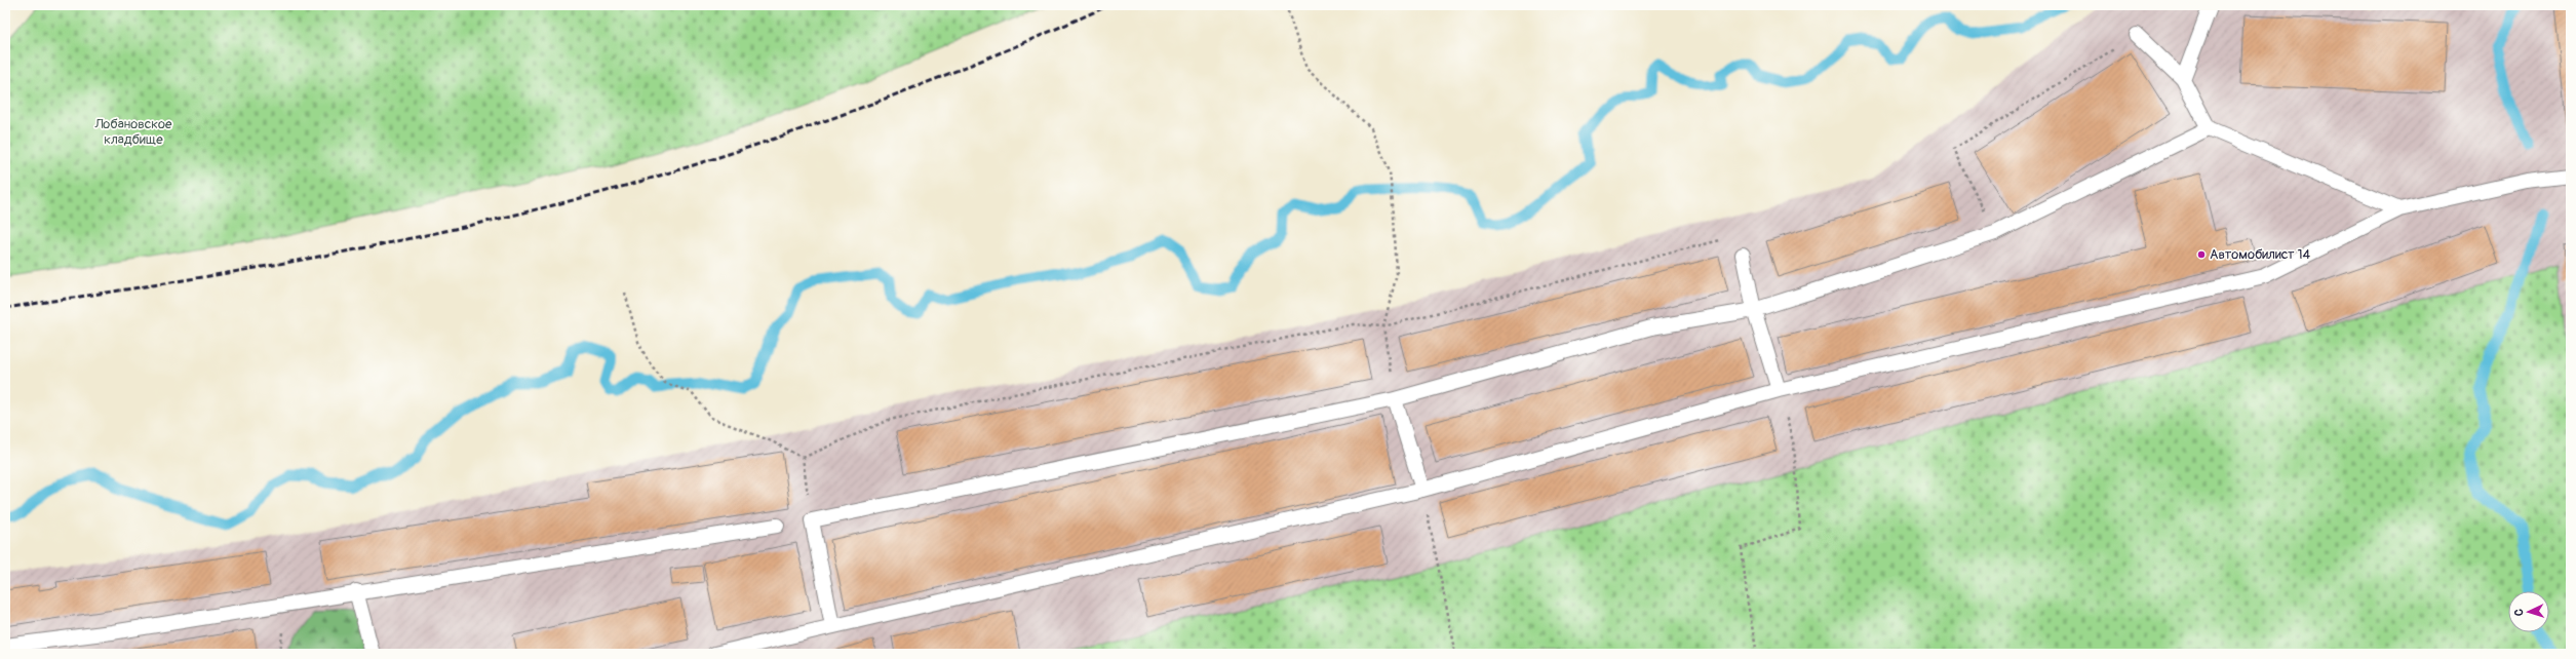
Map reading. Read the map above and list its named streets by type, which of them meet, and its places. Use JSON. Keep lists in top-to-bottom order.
{
  "parks": ["Лобановское кладбище"],
  "places": ["Автомобилист 14"],
  "north": "left"
}
